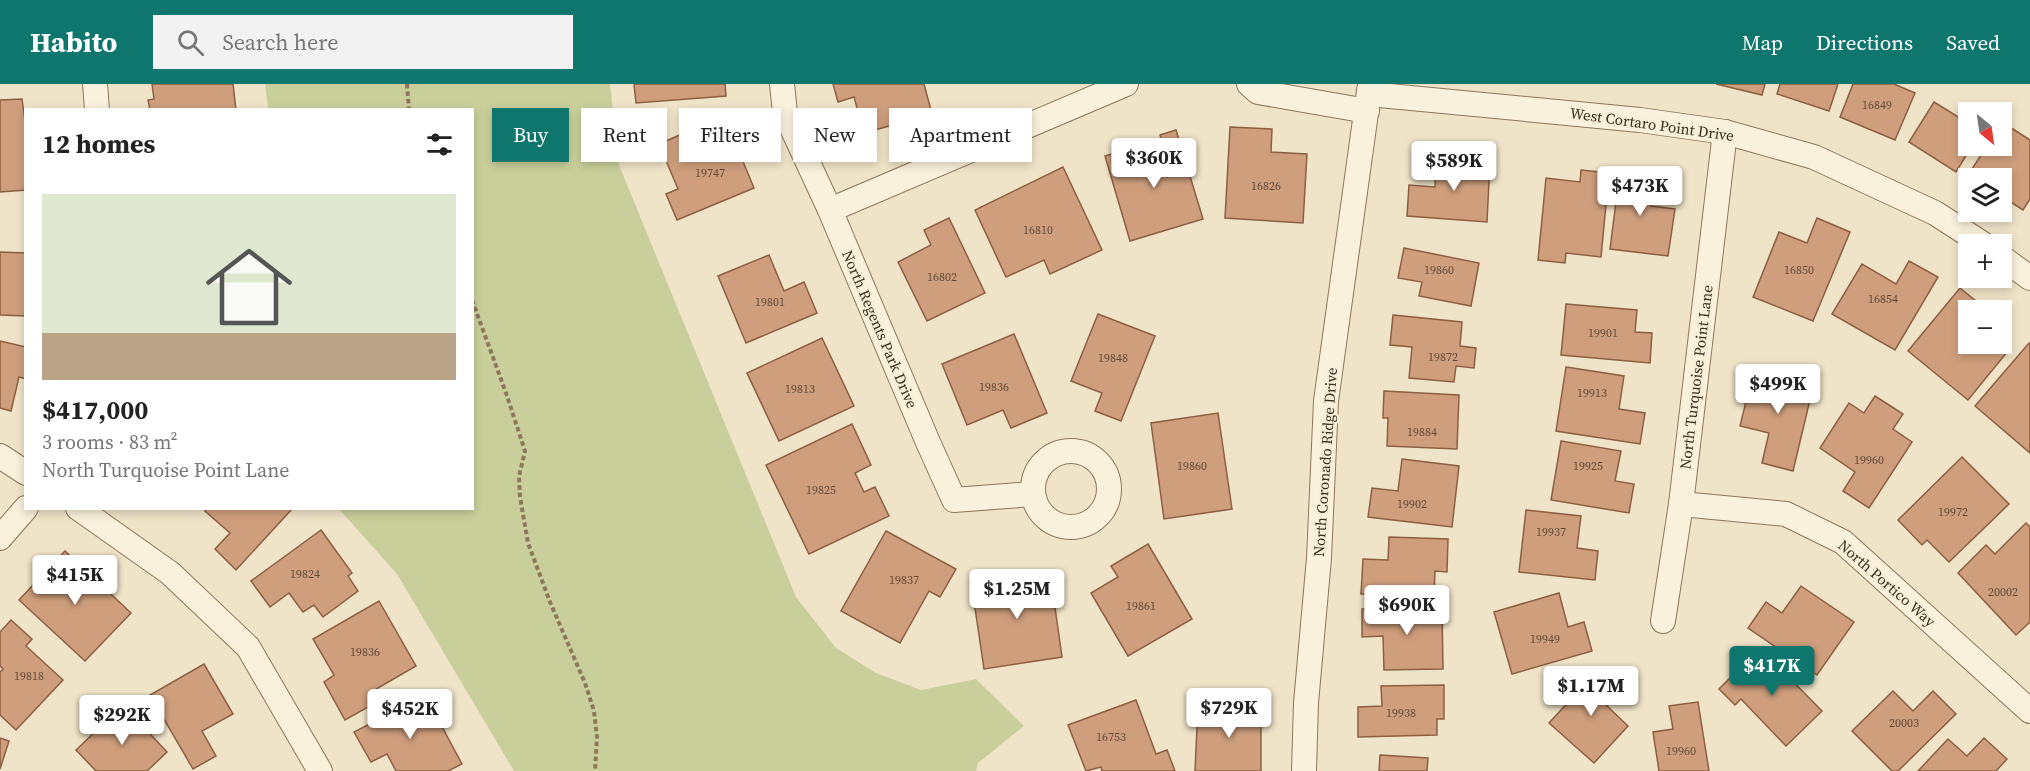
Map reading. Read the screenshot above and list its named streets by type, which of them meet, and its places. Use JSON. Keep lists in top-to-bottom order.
{
  "streets": {
    "street": [
      "West Cortaro Point Drive",
      "North Regents Park Drive",
      "North Turquoise Point Lane",
      "North Coronado Ridge Drive",
      "North Portico Way"
    ]
  },
  "crossings": [
    ["West Cortaro Point Drive", "North Turquoise Point Lane"],
    ["West Cortaro Point Drive", "North Coronado Ridge Drive"],
    ["North Turquoise Point Lane", "North Portico Way"]
  ],
  "house_numbers": [
    "16849",
    "19747",
    "16826",
    "16810",
    "19860",
    "16850",
    "16802",
    "16854",
    "19801",
    "19901",
    "19872",
    "19848",
    "19836",
    "19813",
    "19913",
    "19884",
    "19960",
    "19860",
    "19925",
    "19825",
    "19902",
    "19972",
    "19937",
    "19824",
    "19837",
    "20002",
    "19861",
    "19949",
    "19836",
    "19818",
    "19938",
    "20003",
    "16753",
    "19960"
  ],
  "north": "bottom right",
  "page": {
    "header": "Habito",
    "search": "Search here",
    "nav": ["Map", "Directions", "Saved"],
    "map_buttons": ["+", "−"],
    "chip": [
      "Buy",
      "Rent",
      "Filters",
      "New",
      "Apartment"
    ],
    "heading": "12 homes",
    "price": [
      "$360K",
      "$589K",
      "$473K",
      "$499K",
      "$415K",
      "$1.25M",
      "$690K",
      "$417K",
      "$1.17M",
      "$729K",
      "$452K",
      "$292K"
    ],
    "list": [
      {
        "name": "$417,000",
        "note": "3 rooms · 83 m² · North Turquoise Point Lane"
      }
    ]
  }
}
